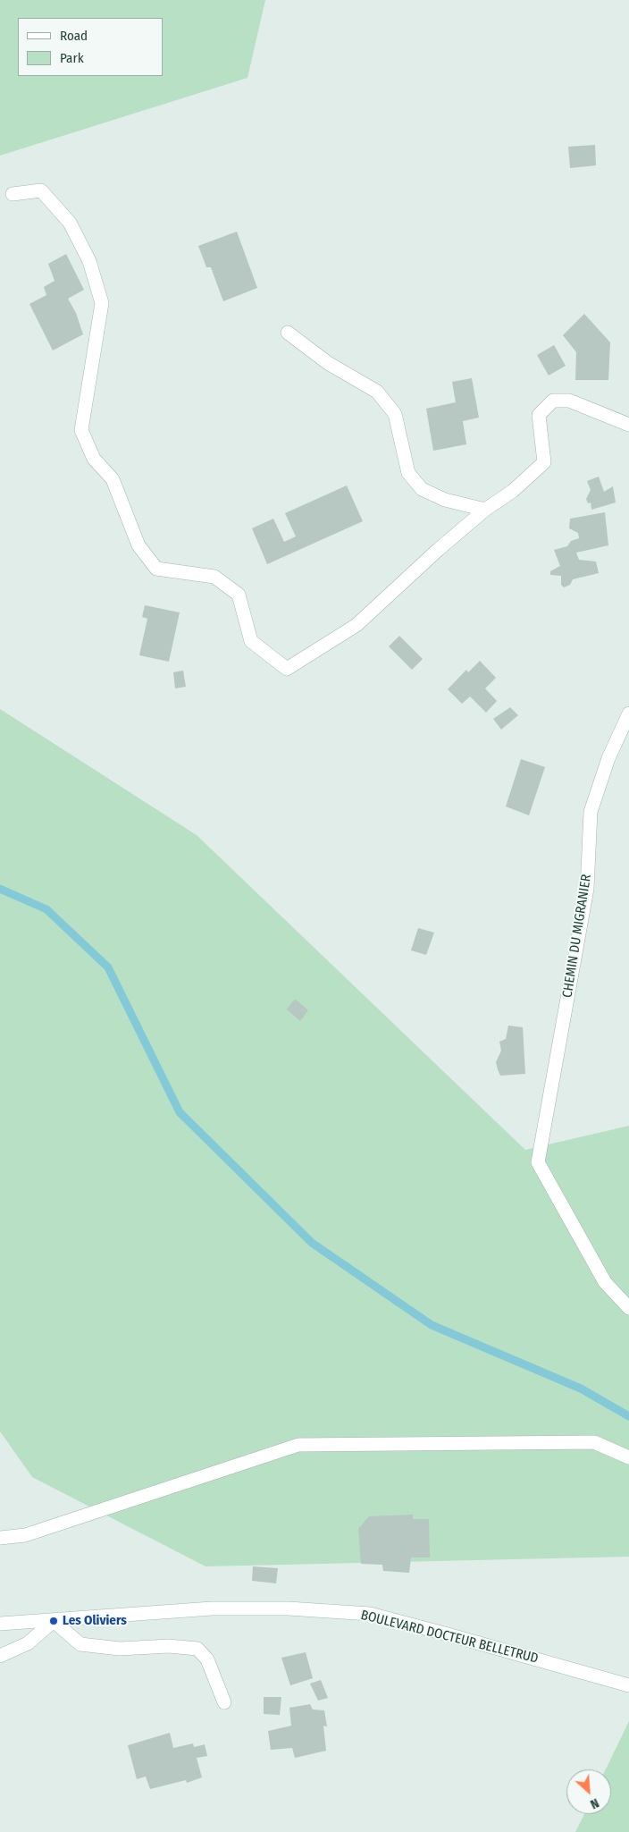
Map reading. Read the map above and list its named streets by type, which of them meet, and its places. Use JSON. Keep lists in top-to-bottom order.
{
  "streets": {
    "street": ["CHEMIN DU MIGRANIER", "BOULEVARD DOCTEUR BELLETRUD"]
  },
  "places": ["Les Oliviers"],
  "legend": ["Road", "Park"],
  "north": "bottom right"
}
